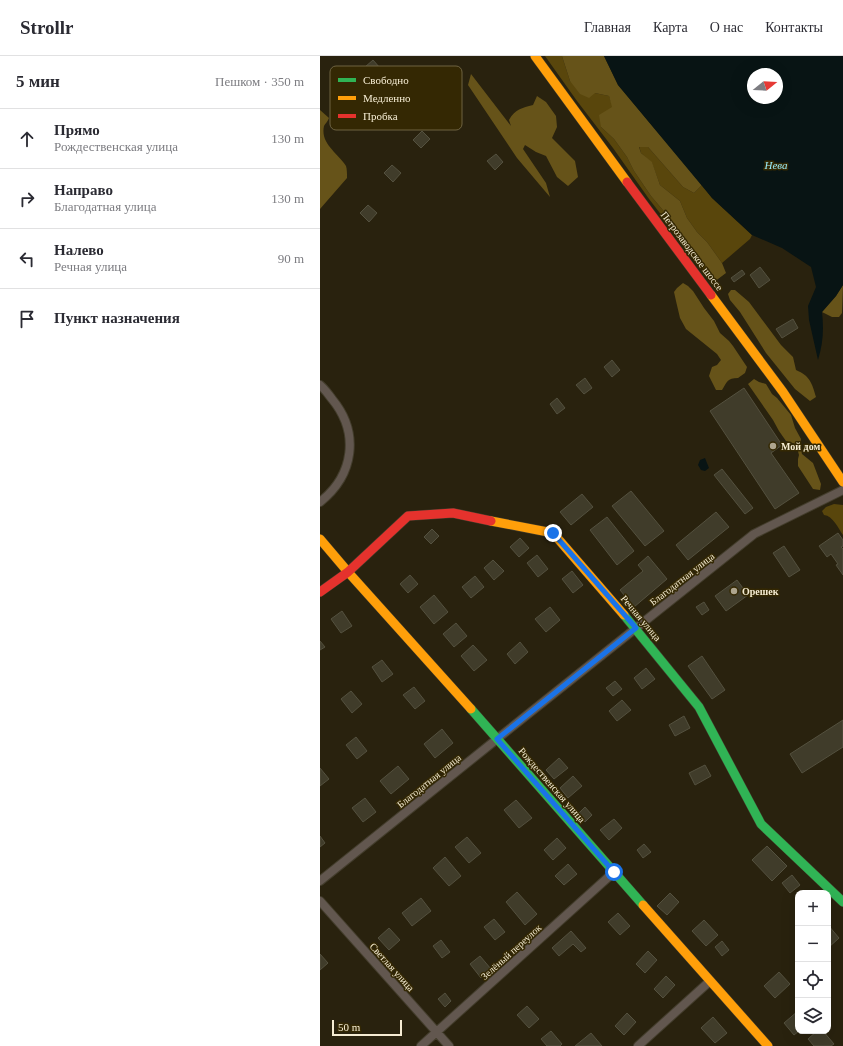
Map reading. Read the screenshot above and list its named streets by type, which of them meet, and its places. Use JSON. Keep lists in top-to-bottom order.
{
  "streets": {
    "street": [
      "Петрозаводское шоссе",
      "Благодатная улица",
      "Речная улица",
      "Рождественская улица",
      "Зелёный переулок",
      "Светлая улица"
    ]
  },
  "crossings": [
    ["Благодатная улица", "Речная улица"],
    ["Благодатная улица", "Рождественская улица"],
    ["Речная улица", "Рождественская улица"],
    ["Рождественская улица", "Зелёный переулок"],
    ["Зелёный переулок", "Светлая улица"]
  ],
  "water": ["Нева"],
  "places": ["Мой дом", "Орешек"],
  "legend": ["Свободно", "Медленно", "Пробка"],
  "scale_bar": "50 m",
  "north": "right",
  "page": {
    "header": "Strollr",
    "nav": [
      "Главная",
      "Карта",
      "О нас",
      "Контакты"
    ],
    "heading": ["5 мин", "Пешком · 350 m"],
    "list": [
      ["Прямо", "Рождественская улица", "130 m"],
      ["Направо", "Благодатная улица", "130 m"],
      ["Налево", "Речная улица", "90 m"],
      "Пункт назначения"
    ],
    "map_buttons": ["+", "−"],
    "scale": "50 m"
  }
}
